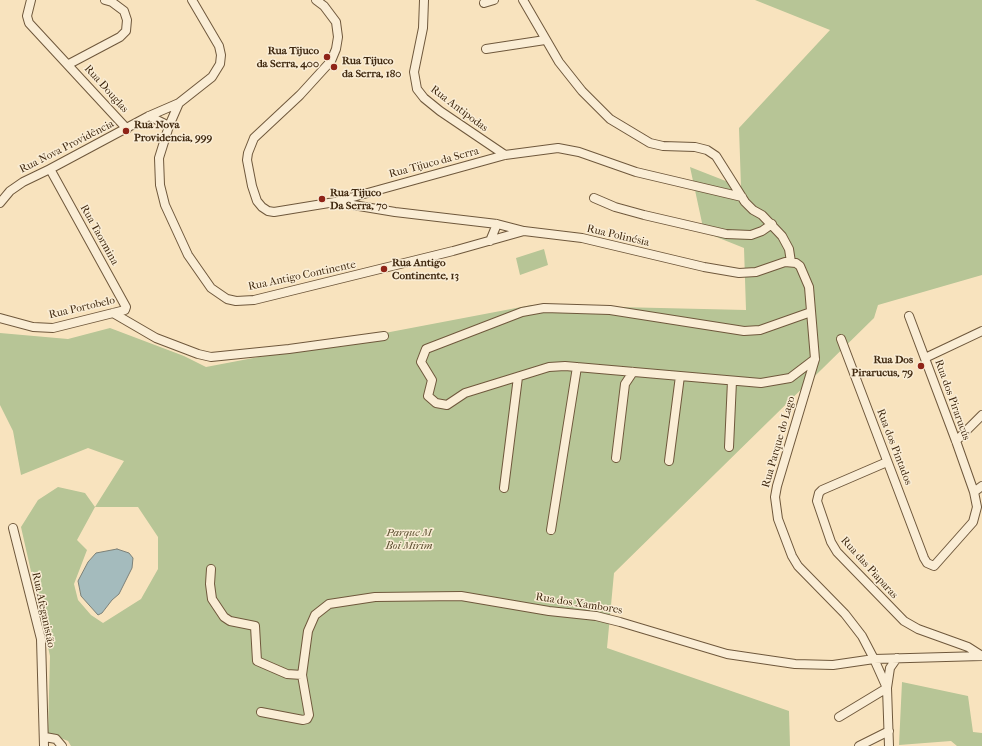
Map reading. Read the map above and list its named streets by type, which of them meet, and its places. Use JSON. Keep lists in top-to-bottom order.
{
  "streets": {
    "street": [
      "Rua Douglas",
      "Rua Antipodas",
      "Rua Nova Providência",
      "Rua Tijuco da Serra",
      "Rua Taormina",
      "Rua Polinésia",
      "Rua Antigo Continente",
      "Rua Portobelo",
      "Rua dos Pirarucús",
      "Rua Parque do Lago",
      "Rua dos Pintados",
      "Rua das Piaparas",
      "Rua dos Xambores",
      "Rua Afeganistão"
    ]
  },
  "crossings": [
    ["Rua Douglas", "Rua Nova Providência"],
    ["Rua Antipodas", "Rua Tijuco da Serra"],
    ["Rua Nova Providência", "Rua Taormina"],
    ["Rua Nova Providência", "Rua Antigo Continente"],
    ["Rua Tijuco da Serra", "Rua Polinésia"],
    ["Rua Taormina", "Rua Portobelo"],
    ["Rua Polinésia", "Rua Antigo Continente"],
    ["Rua dos Pirarucús", "Rua dos Pintados"],
    ["Rua Parque do Lago", "Rua dos Xambores"],
    ["Rua dos Pintados", "Rua das Piaparas"],
    ["Rua das Piaparas", "Rua dos Xambores"]
  ],
  "parks": ["Parque M Boi Mirim"],
  "places": [
    "Rua Tijuco da Serra, 400",
    "Rua Tijuco da Serra, 180",
    "Rua Nova Providencia, 999",
    "Rua Tijuco Da Serra, 70",
    "Rua Antigo Continente, 13",
    "Rua Dos Pirarucus, 79"
  ]
}
